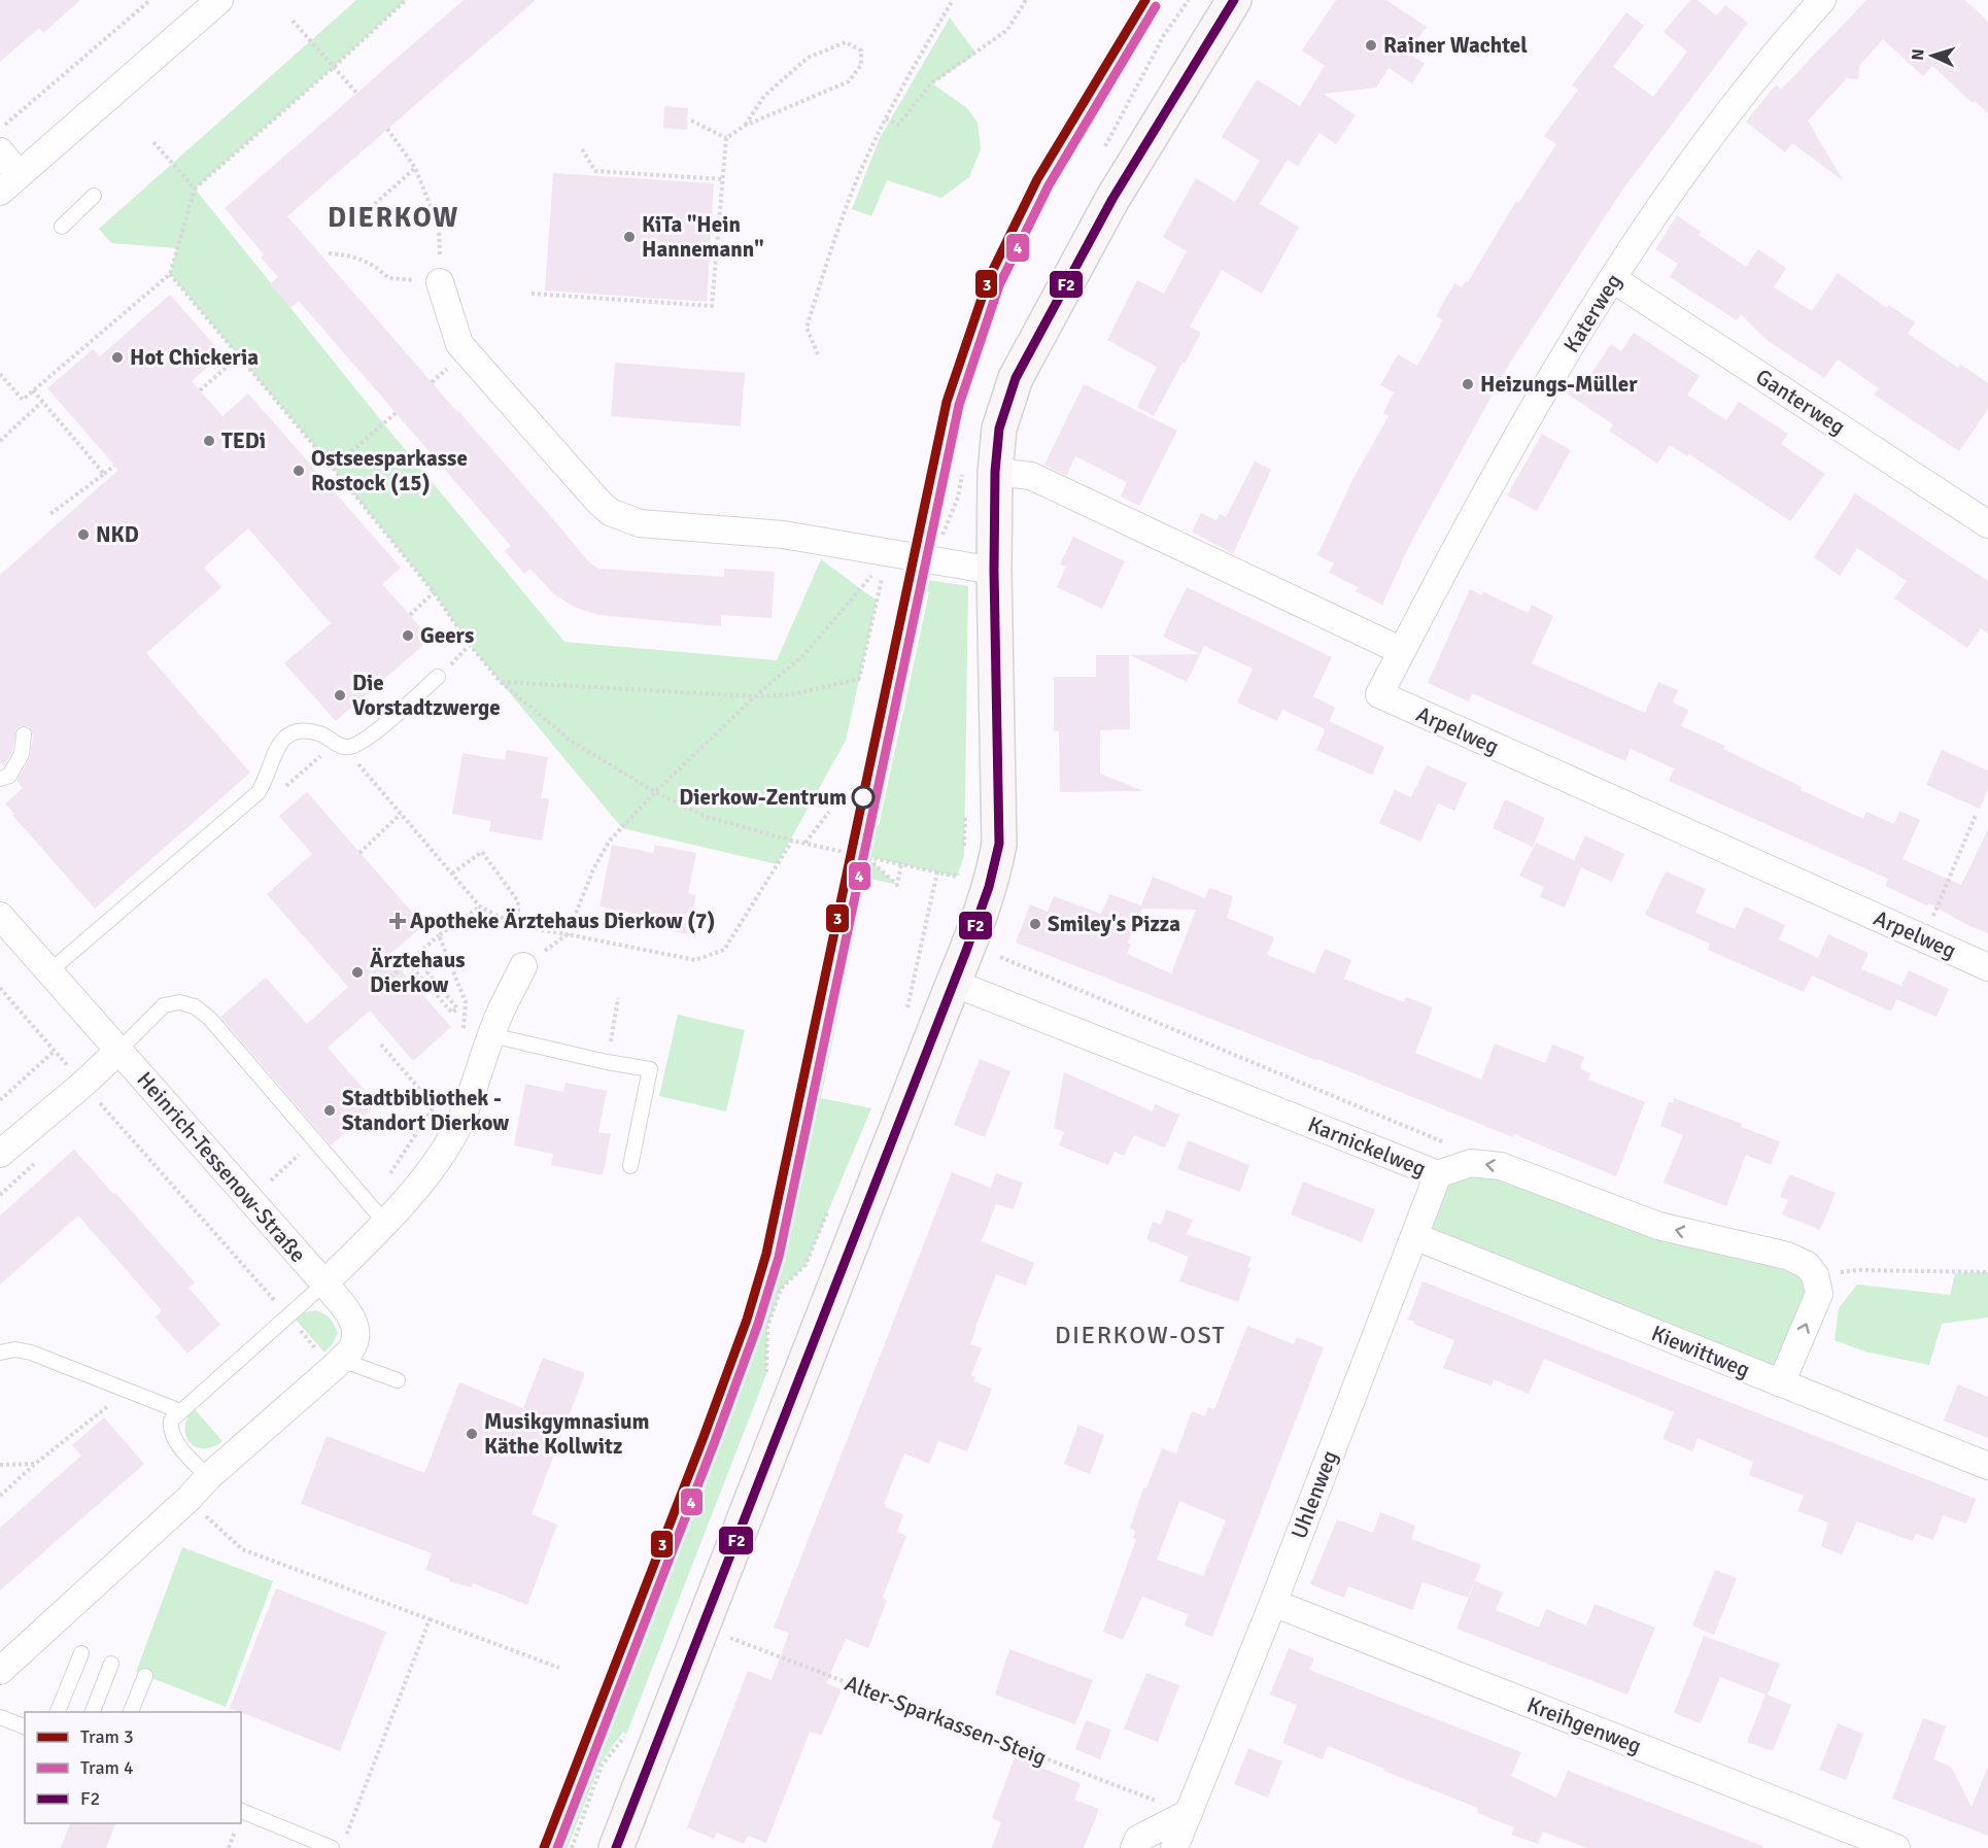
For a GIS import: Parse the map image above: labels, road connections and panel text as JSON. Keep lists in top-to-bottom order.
{
  "streets": {
    "street": [
      "Katerweg",
      "Ganterweg",
      "Arpelweg",
      "Karnickelweg",
      "Heinrich-Tessenow-Straße",
      "Kiewittweg",
      "Uhlenweg",
      "Kreihgenweg"
    ],
    "path": ["Alter-Sparkassen-Steig"]
  },
  "crossings": [
    ["Katerweg", "Ganterweg"],
    ["Katerweg", "Arpelweg"],
    ["Karnickelweg", "Uhlenweg"],
    ["Kiewittweg", "Uhlenweg"],
    ["Uhlenweg", "Alter-Sparkassen-Steig"],
    ["Uhlenweg", "Kreihgenweg"]
  ],
  "one_way": ["Karnickelweg"],
  "districts": ["DIERKOW", "DIERKOW-OST"],
  "places": {
    "other": [
      "Rainer Wachtel",
      "KiTa \"Hein Hannemann\"",
      "Hot Chickeria",
      "Heizungs-Müller",
      "TEDi",
      "Ostseesparkasse Rostock (15)",
      "NKD",
      "Geers",
      "Die Vorstadtzwerge",
      "Dierkow-Zentrum",
      "Smiley's Pizza",
      "Ärztehaus Dierkow",
      "Stadtbibliothek - Standort Dierkow",
      "Musikgymnasium Käthe Kollwitz"
    ],
    "health": ["Apotheke Ärztehaus Dierkow (7)"]
  },
  "lines": ["tram line 3", "transit line F2", "tram line 4"],
  "legend": ["Tram 3", "Tram 4", "F2"],
  "north": "left"
}
